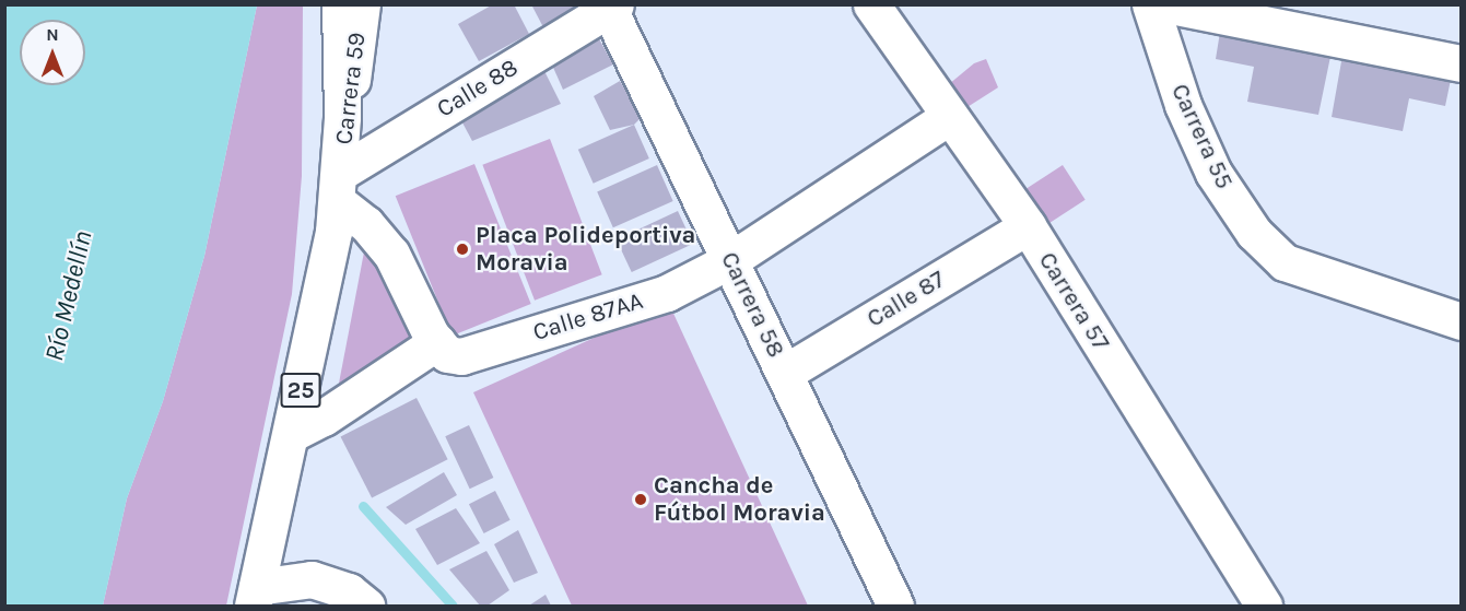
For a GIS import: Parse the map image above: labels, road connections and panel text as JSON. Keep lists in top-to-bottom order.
{
  "streets": {
    "main road": [
      "Carrera 59",
      "Calle 88",
      "Carrera 55",
      "Calle 87",
      "Carrera 57",
      "Carrera 58",
      "Calle 87AA",
      "25"
    ]
  },
  "crossings": [
    ["Carrera 59", "Calle 88"],
    ["Carrera 59", "25"],
    ["Calle 88", "Carrera 58"],
    ["Calle 88", "25"],
    ["Calle 87", "Carrera 57"],
    ["Calle 87", "Carrera 58"],
    ["Carrera 57", "Calle 87AA"],
    ["Carrera 58", "Calle 87AA"]
  ],
  "water": ["Río Medellín"],
  "places": ["Placa Polideportiva Moravia", "Cancha de Fútbol Moravia"],
  "north": "top"
}
